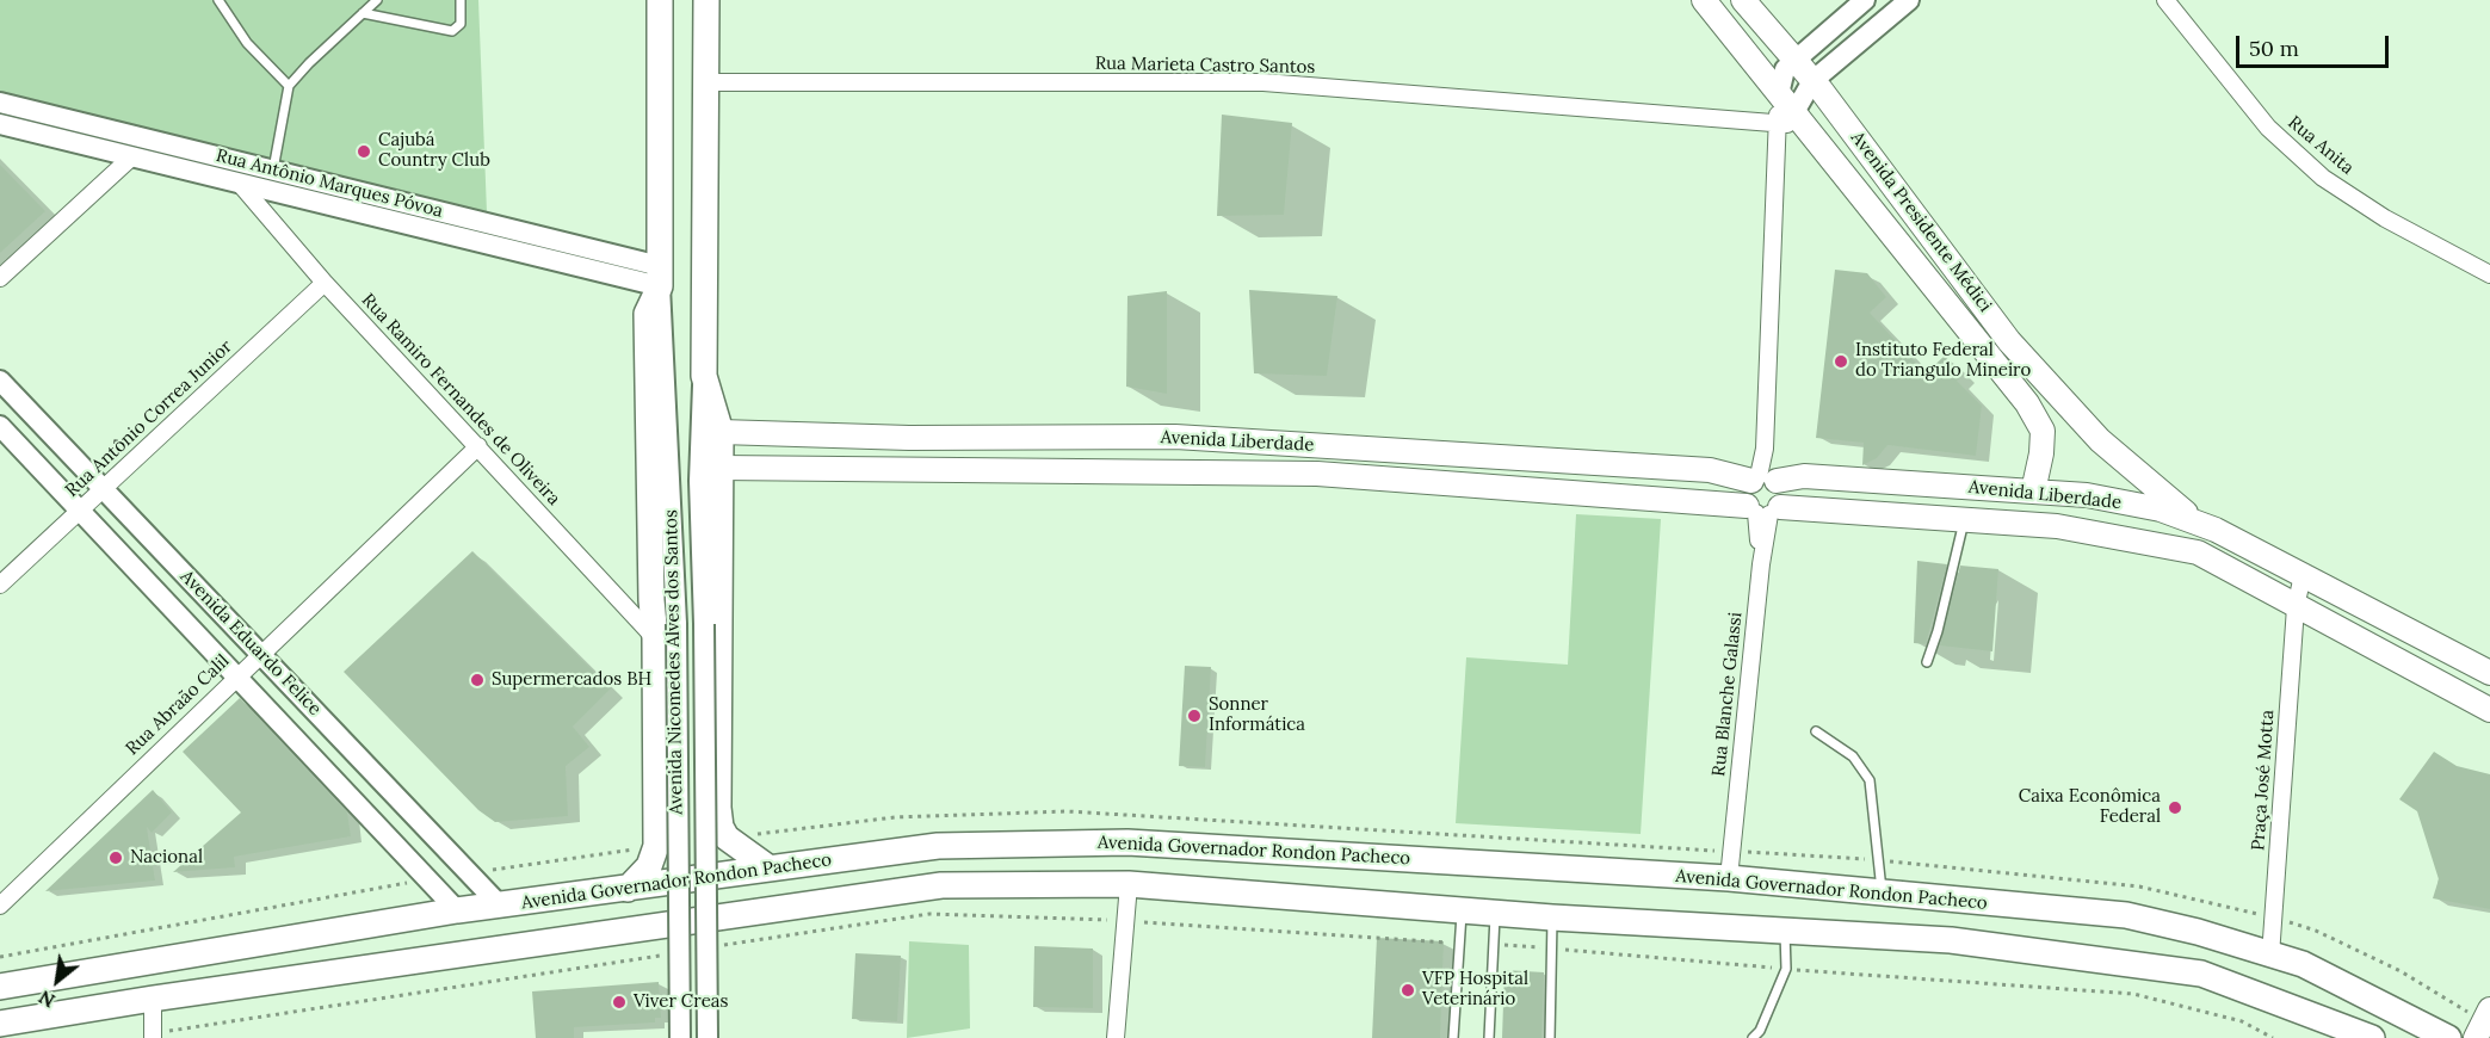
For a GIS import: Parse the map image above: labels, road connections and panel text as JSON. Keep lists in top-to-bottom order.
{
  "streets": {
    "main road": [
      "Avenida Presidente Médici",
      "Avenida Liberdade",
      "Avenida Nicomedes Alves dos Santos",
      "Avenida Governador Rondon Pacheco"
    ],
    "street": [
      "Rua Marieta Castro Santos",
      "Rua Anita",
      "Rua Antônio Marques Póvoa",
      "Rua Ramiro Fernandes de Oliveira",
      "Rua Antônio Correa Junior",
      "Avenida Eduardo Felice",
      "Rua Blanche Galassi",
      "Rua Abraão Calil",
      "Praça José Motta"
    ]
  },
  "crossings": [
    ["Rua Marieta Castro Santos", "Avenida Presidente Médici"],
    ["Rua Marieta Castro Santos", "Avenida Nicomedes Alves dos Santos"],
    ["Rua Antônio Marques Póvoa", "Rua Ramiro Fernandes de Oliveira"],
    ["Rua Antônio Marques Póvoa", "Avenida Nicomedes Alves dos Santos"],
    ["Avenida Presidente Médici", "Avenida Liberdade"],
    ["Rua Ramiro Fernandes de Oliveira", "Rua Antônio Correa Junior"],
    ["Rua Ramiro Fernandes de Oliveira", "Avenida Nicomedes Alves dos Santos"],
    ["Rua Ramiro Fernandes de Oliveira", "Rua Abraão Calil"],
    ["Rua Antônio Correa Junior", "Avenida Eduardo Felice"],
    ["Avenida Liberdade", "Avenida Nicomedes Alves dos Santos"],
    ["Avenida Liberdade", "Rua Blanche Galassi"],
    ["Avenida Liberdade", "Praça José Motta"],
    ["Avenida Eduardo Felice", "Rua Abraão Calil"],
    ["Avenida Eduardo Felice", "Avenida Governador Rondon Pacheco"],
    ["Avenida Nicomedes Alves dos Santos", "Avenida Governador Rondon Pacheco"],
    ["Rua Blanche Galassi", "Avenida Governador Rondon Pacheco"],
    ["Praça José Motta", "Avenida Governador Rondon Pacheco"]
  ],
  "places": [
    "Cajubá Country Club",
    "Instituto Federal do Triangulo Mineiro",
    "Supermercados BH",
    "Sonner Informática",
    "Caixa Econômica Federal",
    "Nacional",
    "VFP Hospital Veterinário",
    "Viver Creas"
  ],
  "scale_bar": "50 m",
  "north": "bottom left"
}
